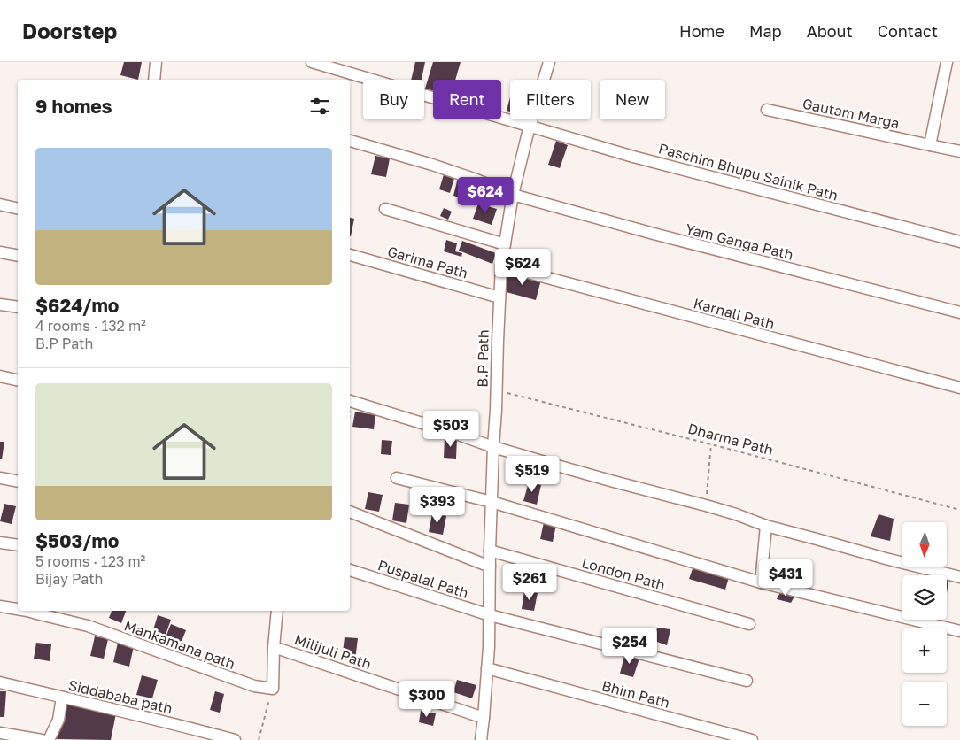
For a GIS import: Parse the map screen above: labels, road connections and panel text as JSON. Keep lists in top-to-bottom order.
{
  "streets": {
    "street": [
      "Gautam Marga",
      "Paschim Bhupu Sainik Path",
      "Yam Ganga Path",
      "Garima Path",
      "Karnali Path",
      "B.P Path",
      "London Path",
      "Puspalal Path",
      "Mankamana path",
      "Milijuli Path",
      "Bhim Path",
      "Siddababa path"
    ],
    "path": ["Dharma Path"]
  },
  "crossings": [
    ["Paschim Bhupu Sainik Path", "B.P Path"],
    ["Yam Ganga Path", "B.P Path"],
    ["Garima Path", "B.P Path"],
    ["Karnali Path", "B.P Path"],
    ["B.P Path", "Dharma Path"],
    ["B.P Path", "London Path"],
    ["B.P Path", "Puspalal Path"],
    ["B.P Path", "Milijuli Path"],
    ["B.P Path", "Bhim Path"]
  ],
  "north": "bottom",
  "page": {
    "header": "Doorstep",
    "nav": [
      "Home",
      "Map",
      "About",
      "Contact"
    ],
    "chip": [
      "Buy",
      "Rent",
      "Filters",
      "New"
    ],
    "heading": "9 homes",
    "list": [
      {
        "name": "$624/mo",
        "note": "4 rooms · 132 m² · B.P Path"
      },
      {
        "name": "$503/mo",
        "note": "5 rooms · 123 m² · Bijay Path"
      }
    ],
    "price": [
      "$624",
      "$624",
      "$503",
      "$519",
      "$393",
      "$431",
      "$261",
      "$254",
      "$300"
    ],
    "map_buttons": ["+", "−"]
  }
}
